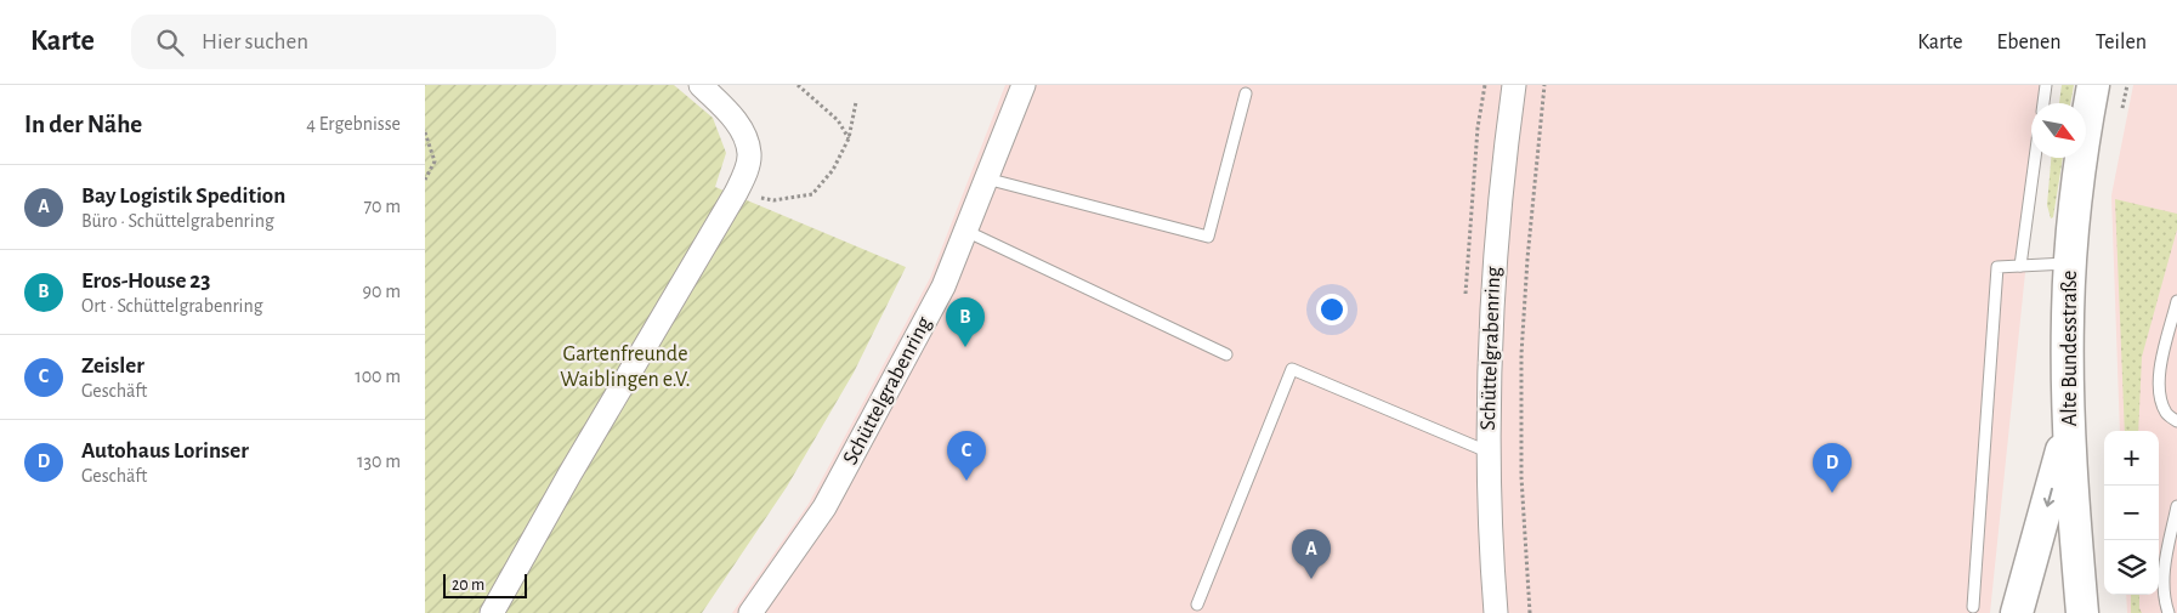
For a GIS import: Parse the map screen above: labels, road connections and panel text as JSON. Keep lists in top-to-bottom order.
{
  "streets": {
    "main road": ["Alte Bundesstraße"],
    "street": ["Schüttelgrabenring"]
  },
  "parks": ["Gartenfreunde Waiblingen e.V."],
  "scale_bar": "20 m",
  "north": "bottom right",
  "page": {
    "header": "Karte",
    "search": "Hier suchen",
    "nav": ["Karte", "Ebenen", "Teilen"],
    "heading": ["In der Nähe", "4 Ergebnisse"],
    "list": [
      {
        "mark": "A",
        "name": "Bay Logistik Spedition",
        "note": "Büro · Schüttelgrabenring",
        "value": "70 m"
      },
      {
        "mark": "B",
        "name": "Eros-House 23",
        "note": "Ort · Schüttelgrabenring",
        "value": "90 m"
      },
      {
        "mark": "C",
        "name": "Zeisler",
        "note": "Geschäft",
        "value": "100 m"
      },
      {
        "mark": "D",
        "name": "Autohaus Lorinser",
        "note": "Geschäft",
        "value": "130 m"
      }
    ],
    "pins": [
      "B",
      "C",
      "D",
      "A"
    ],
    "map_buttons": ["+", "−"],
    "scale": "20 m"
  }
}
